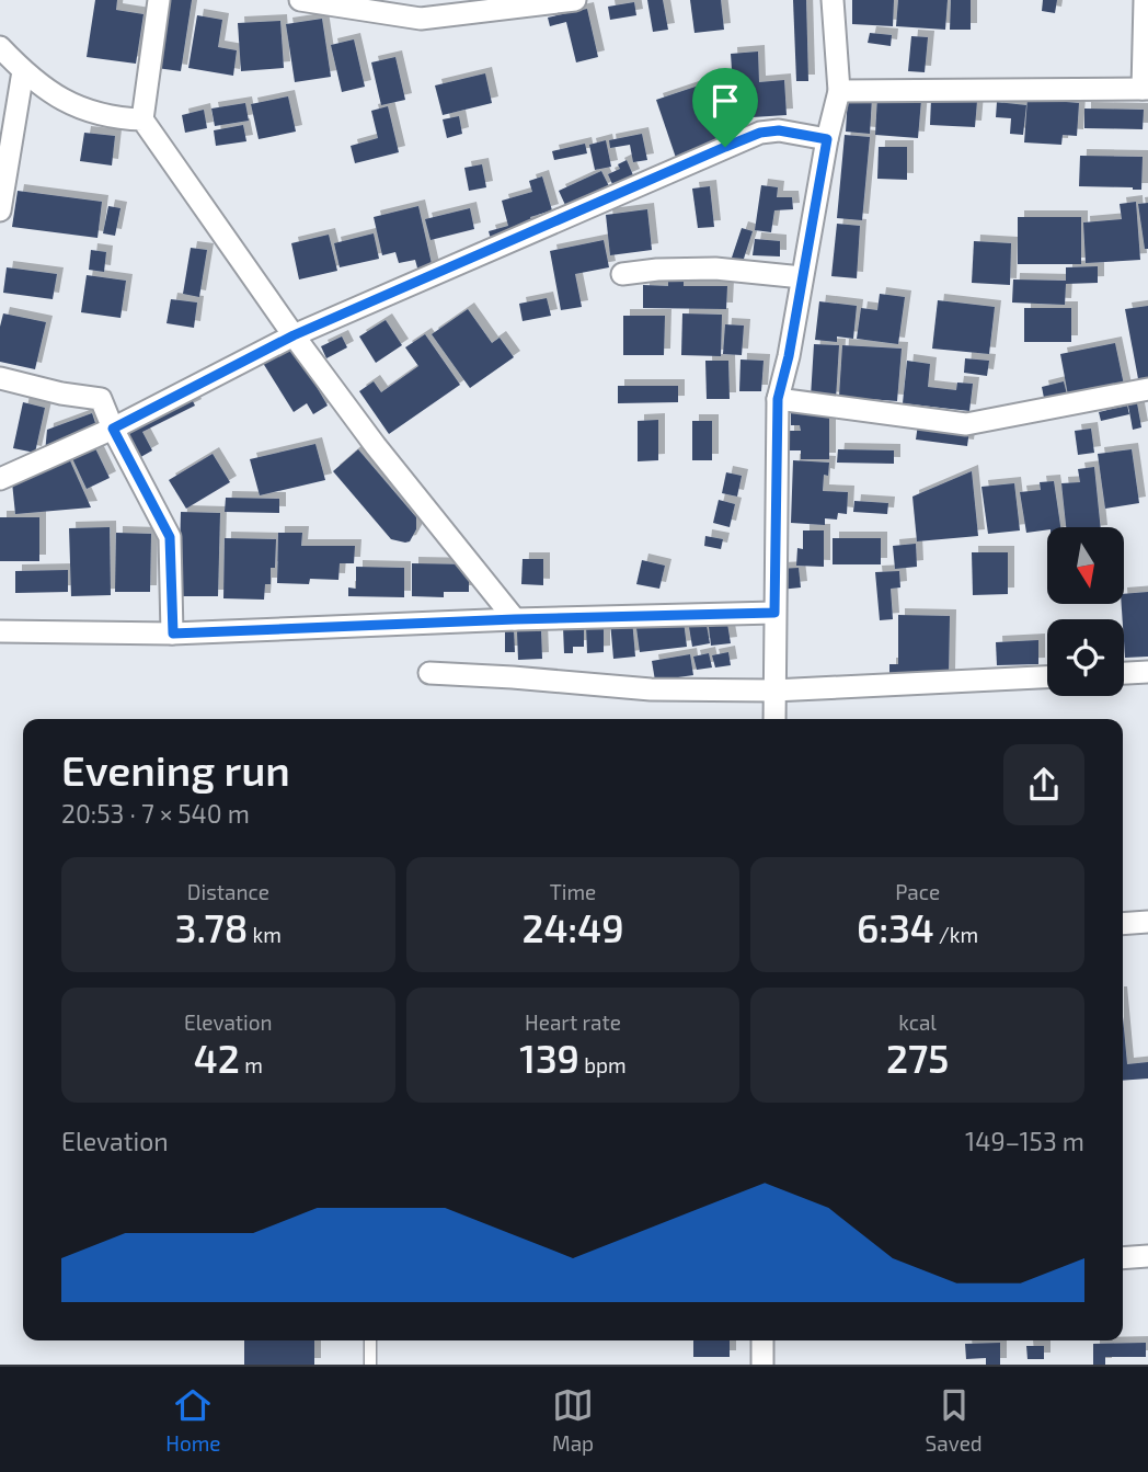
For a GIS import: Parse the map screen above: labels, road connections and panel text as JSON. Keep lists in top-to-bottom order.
{
  "north": "bottom",
  "page": {
    "heading": ["Evening run", "20:53 · 7 × 540 m"],
    "stats": [
      ["Distance", "3.78 km"],
      ["Time", "24:49"],
      ["Pace", "6:34 /km"],
      ["Elevation", "42 m"],
      ["Heart rate", "139 bpm"],
      ["kcal", "275"]
    ],
    "chart": ["Elevation", "149–153 m"],
    "tabs": ["Home", "Map", "Saved"]
  }
}
